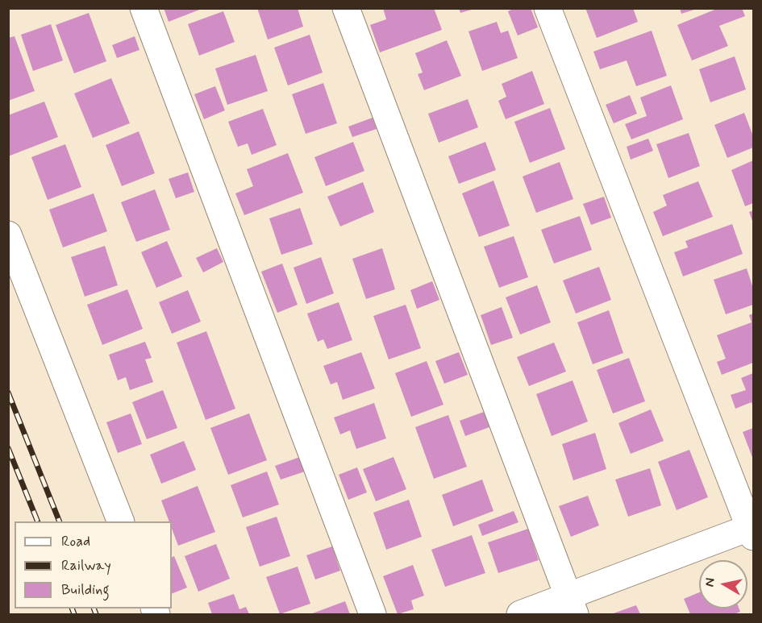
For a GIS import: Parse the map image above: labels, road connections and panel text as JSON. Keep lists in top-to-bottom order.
{
  "legend": ["Road", "Railway", "Building"],
  "north": "left"
}
